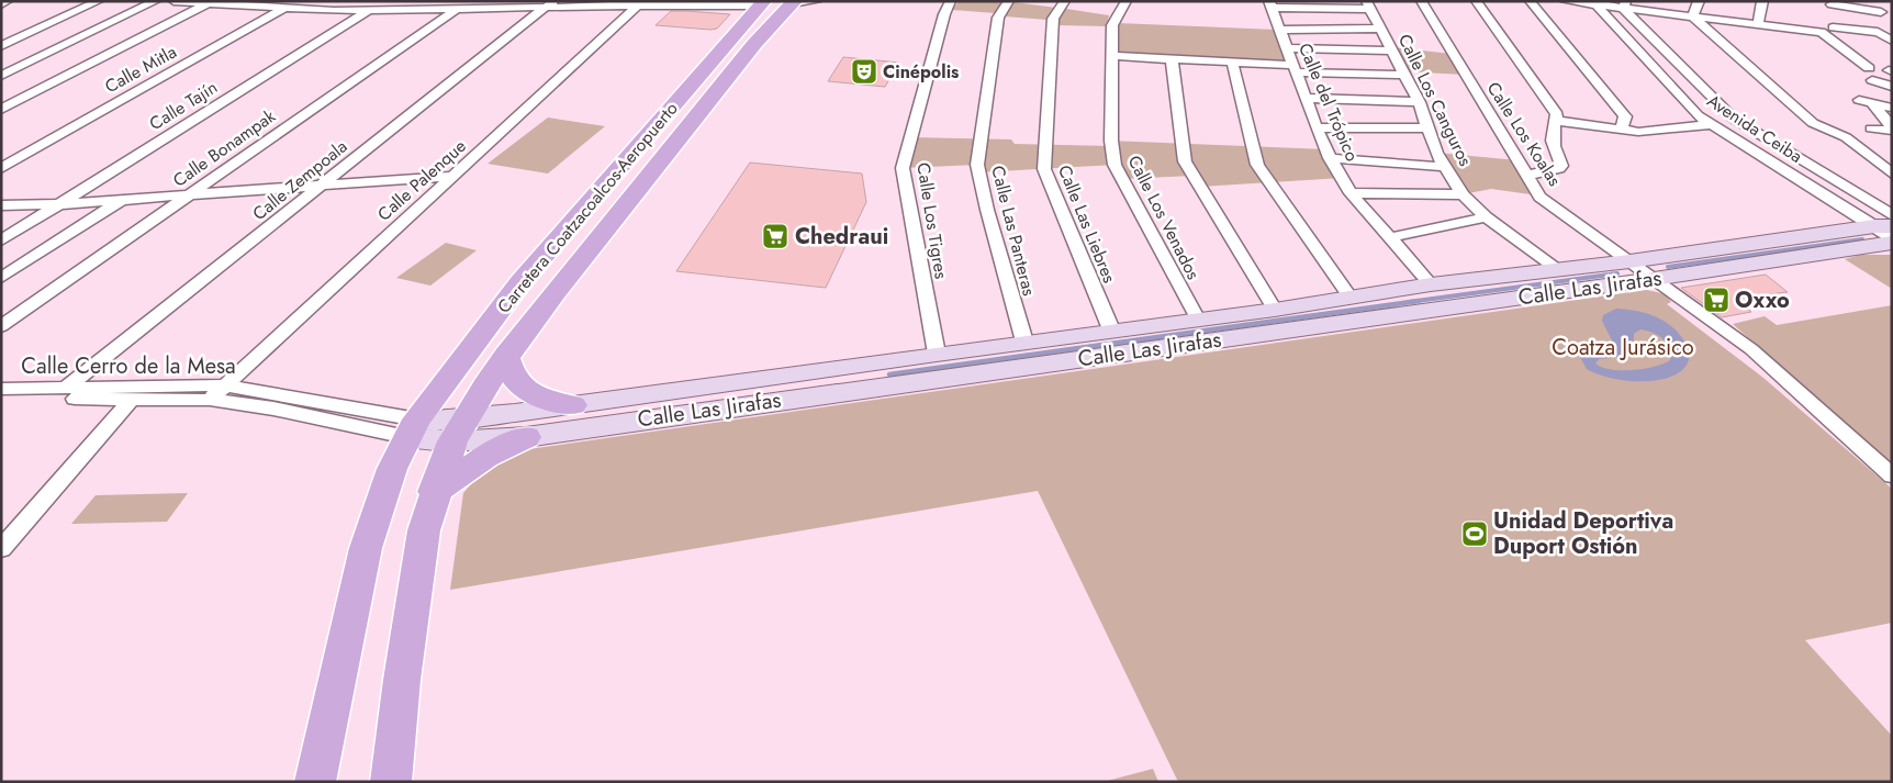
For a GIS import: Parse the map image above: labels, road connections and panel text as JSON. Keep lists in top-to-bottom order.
{
  "streets": {
    "main road": ["Carretera Coatzacoalcos-Aeropuerto", "Calle Las Jirafas"],
    "street": [
      "Calle Mitla",
      "Calle Los Canguros",
      "Calle del Trópico",
      "Calle Tajín",
      "Avenida Ceiba",
      "Calle Los Koalas",
      "Calle Bonampak",
      "Calle Zempoala",
      "Calle Palenque",
      "Calle Los Venados",
      "Calle Los Tigres",
      "Calle Las Liebres",
      "Calle Las Panteras",
      "Calle Cerro de la Mesa"
    ]
  },
  "crossings": [
    ["Calle Los Canguros", "Calle Las Jirafas"],
    ["Calle del Trópico", "Calle Las Jirafas"],
    ["Avenida Ceiba", "Calle Las Jirafas"],
    ["Calle Los Koalas", "Calle Las Jirafas"],
    ["Calle Zempoala", "Calle Cerro de la Mesa"],
    ["Calle Palenque", "Calle Cerro de la Mesa"],
    ["Carretera Coatzacoalcos-Aeropuerto", "Calle Las Jirafas"],
    ["Carretera Coatzacoalcos-Aeropuerto", "Calle Cerro de la Mesa"],
    ["Calle Los Venados", "Calle Las Jirafas"],
    ["Calle Los Tigres", "Calle Las Jirafas"],
    ["Calle Las Liebres", "Calle Las Jirafas"],
    ["Calle Las Panteras", "Calle Las Jirafas"],
    ["Calle Las Jirafas", "Calle Cerro de la Mesa"]
  ],
  "parks": ["Coatza Jurásico"],
  "places": {
    "theatre": ["Cinépolis"],
    "supermarket": ["Chedraui", "Oxxo"],
    "sports": ["Unidad Deportiva Duport Ostión"]
  }
}
